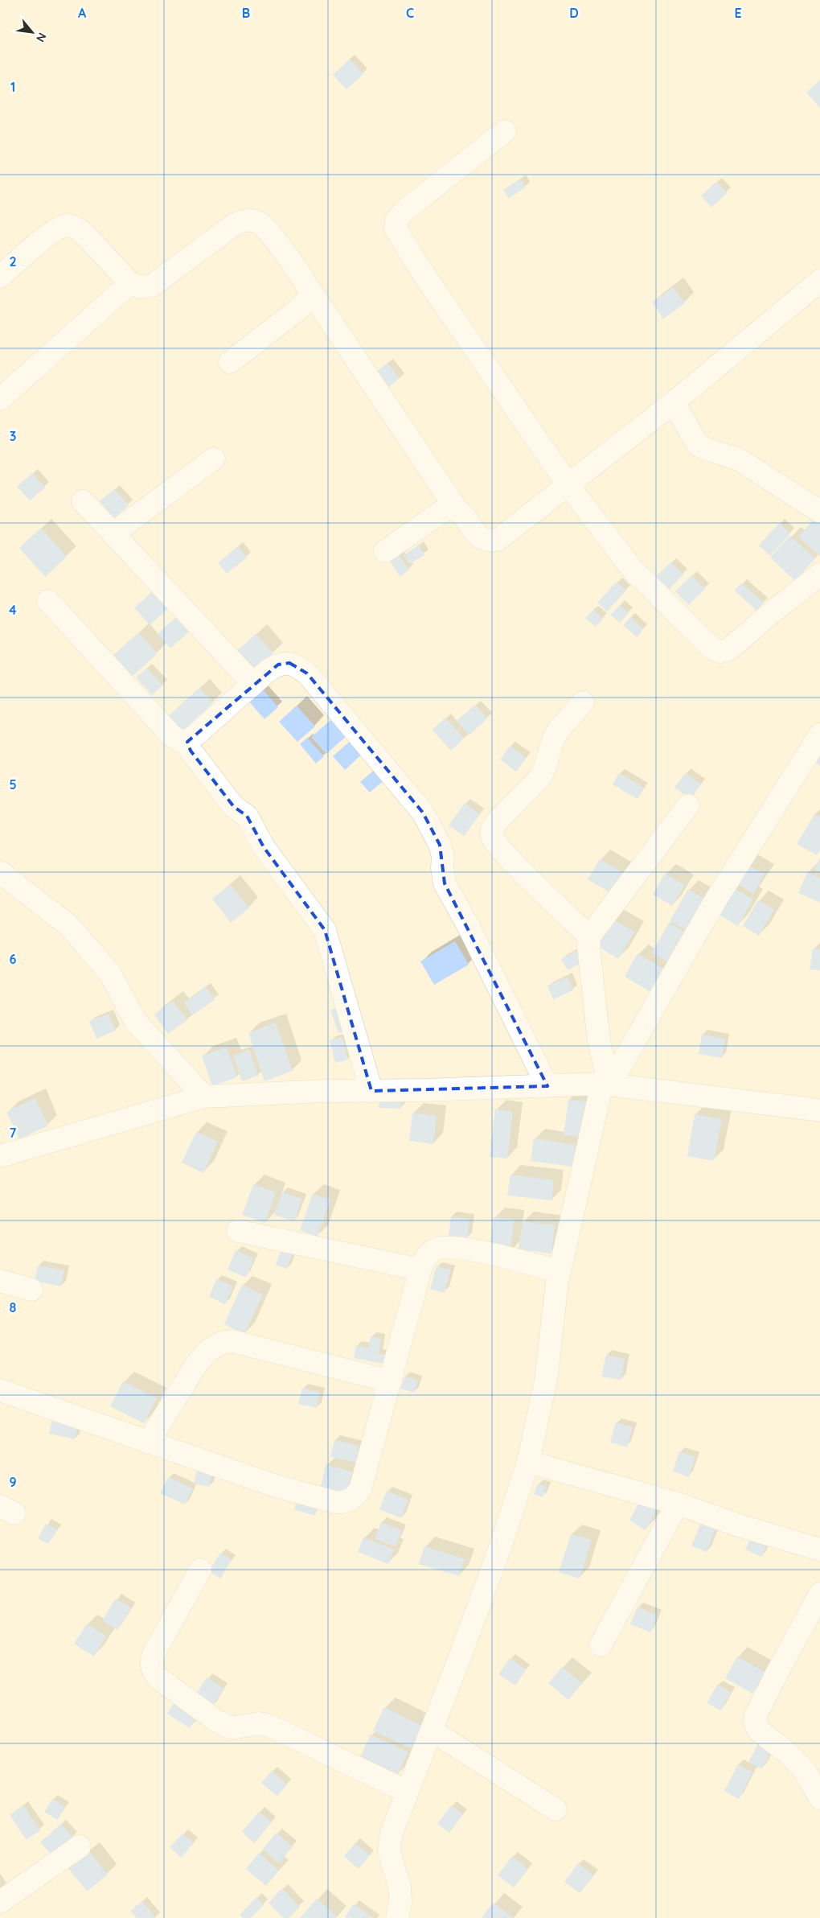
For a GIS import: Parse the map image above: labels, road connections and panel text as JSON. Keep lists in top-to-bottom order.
{
  "north": "bottom right",
  "grid": {
    "columns": [
      "A",
      "B",
      "C",
      "D",
      "E"
    ],
    "rows": [
      "1",
      "2",
      "3",
      "4",
      "5",
      "6",
      "7",
      "8",
      "9"
    ]
  }
}
